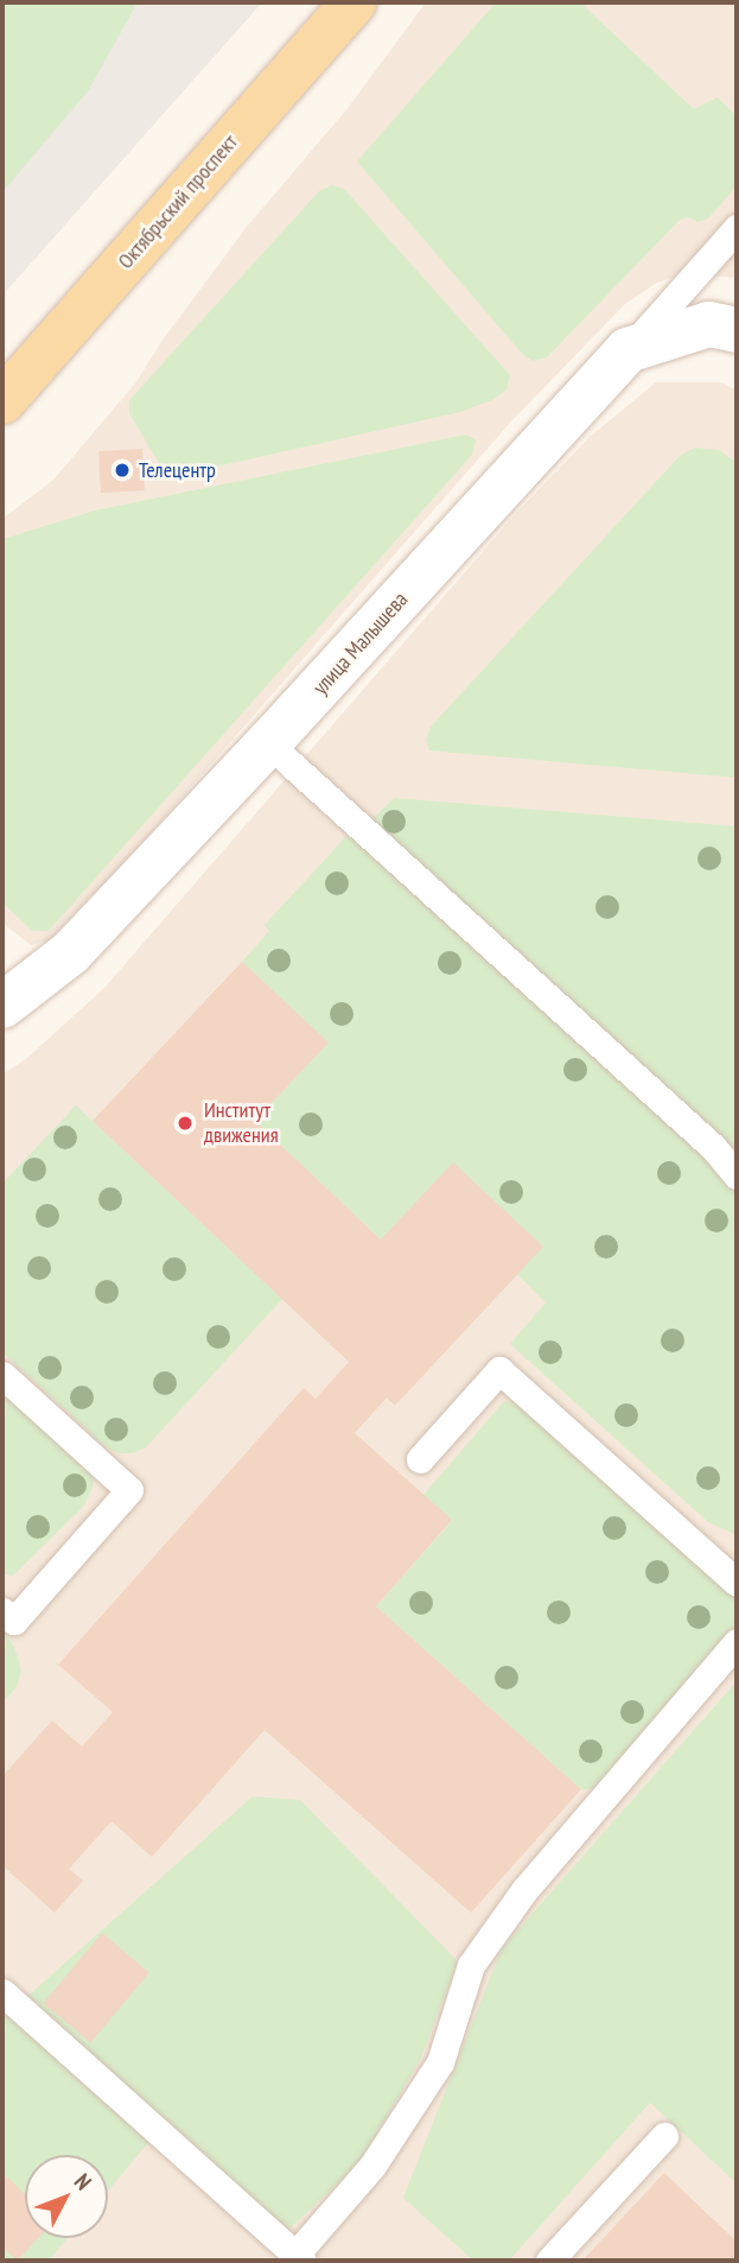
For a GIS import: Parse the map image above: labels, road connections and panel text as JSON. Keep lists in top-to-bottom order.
{
  "streets": {
    "main road": ["Октябрьский проспект"],
    "street": ["улица Малышева"]
  },
  "places": ["Телецентр", "Институт движения"],
  "north": "top right"
}
